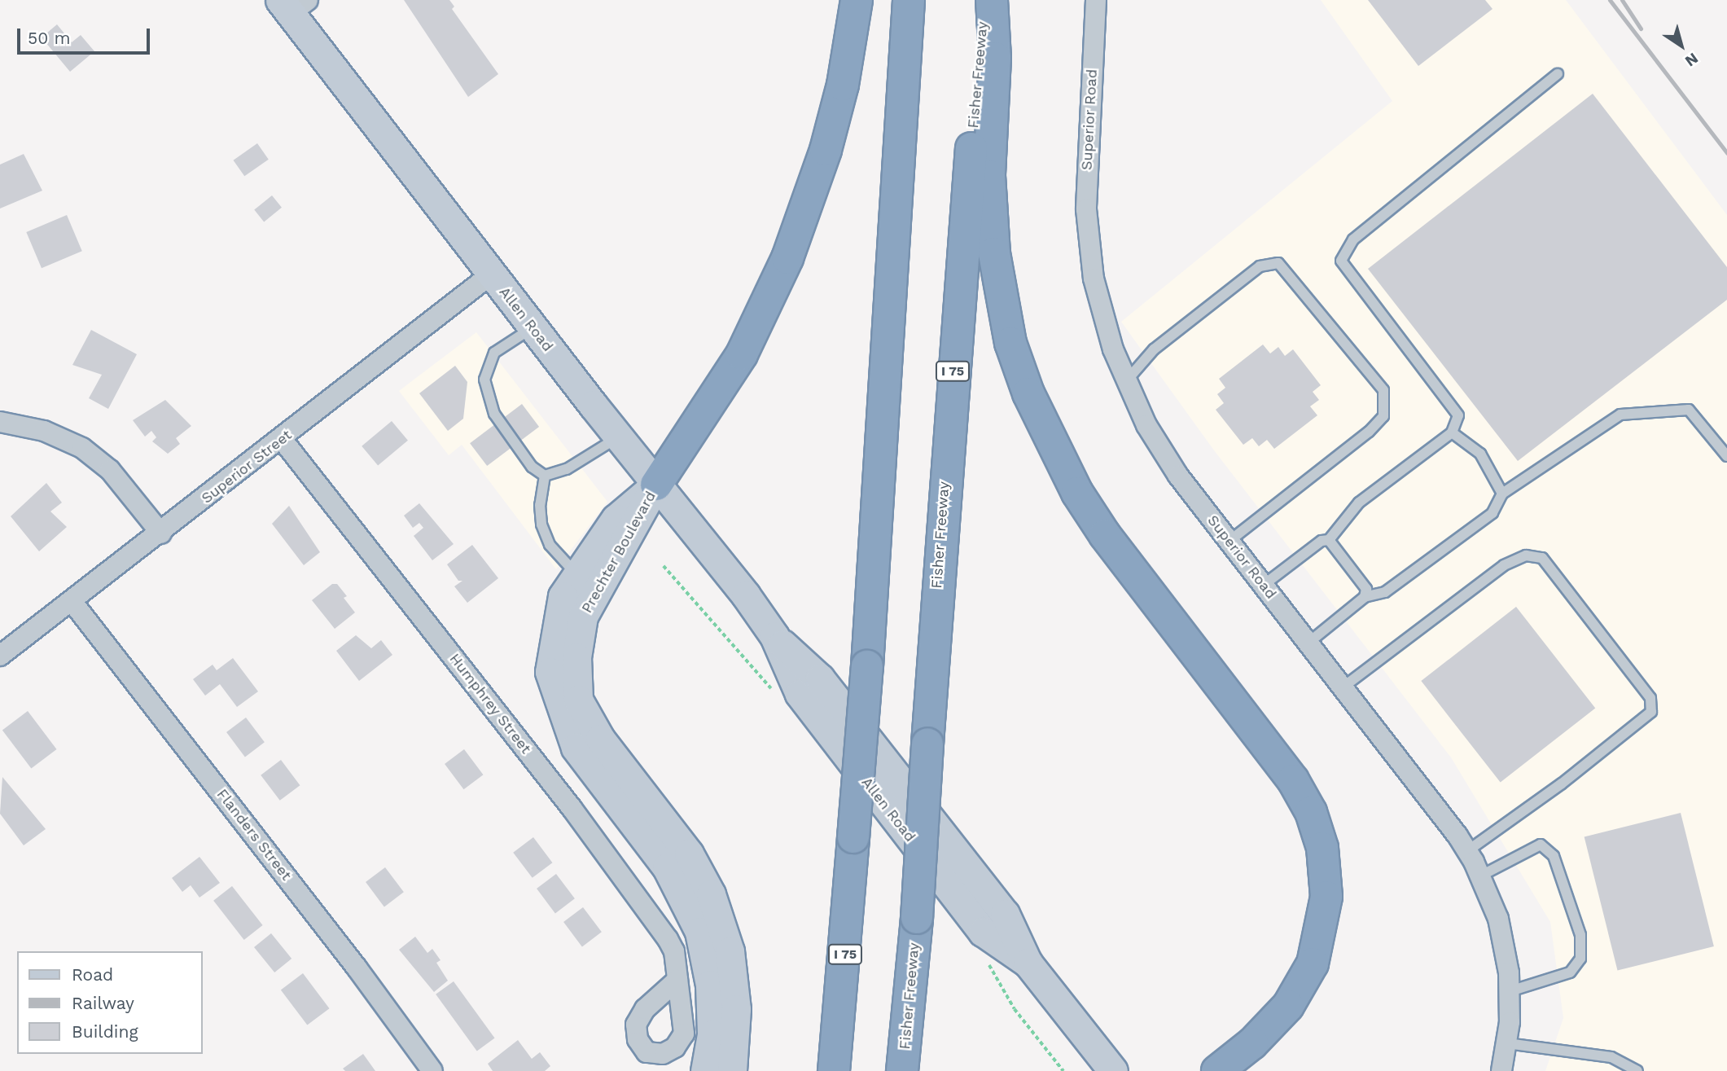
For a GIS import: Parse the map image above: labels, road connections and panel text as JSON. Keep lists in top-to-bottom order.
{
  "streets": {
    "highway": ["Fisher Freeway", "I 75"],
    "main road": ["Allen Road", "Prechter Boulevard"],
    "street": [
      "Superior Road",
      "Superior Street",
      "Humphrey Street",
      "Flanders Street"
    ]
  },
  "crossings": [
    ["Allen Road", "Superior Street"],
    ["Allen Road", "Prechter Boulevard"],
    ["Superior Street", "Humphrey Street"],
    ["Superior Street", "Flanders Street"]
  ],
  "legend": ["Road", "Railway", "Building"],
  "scale_bar": "50 m",
  "north": "bottom right"
}
